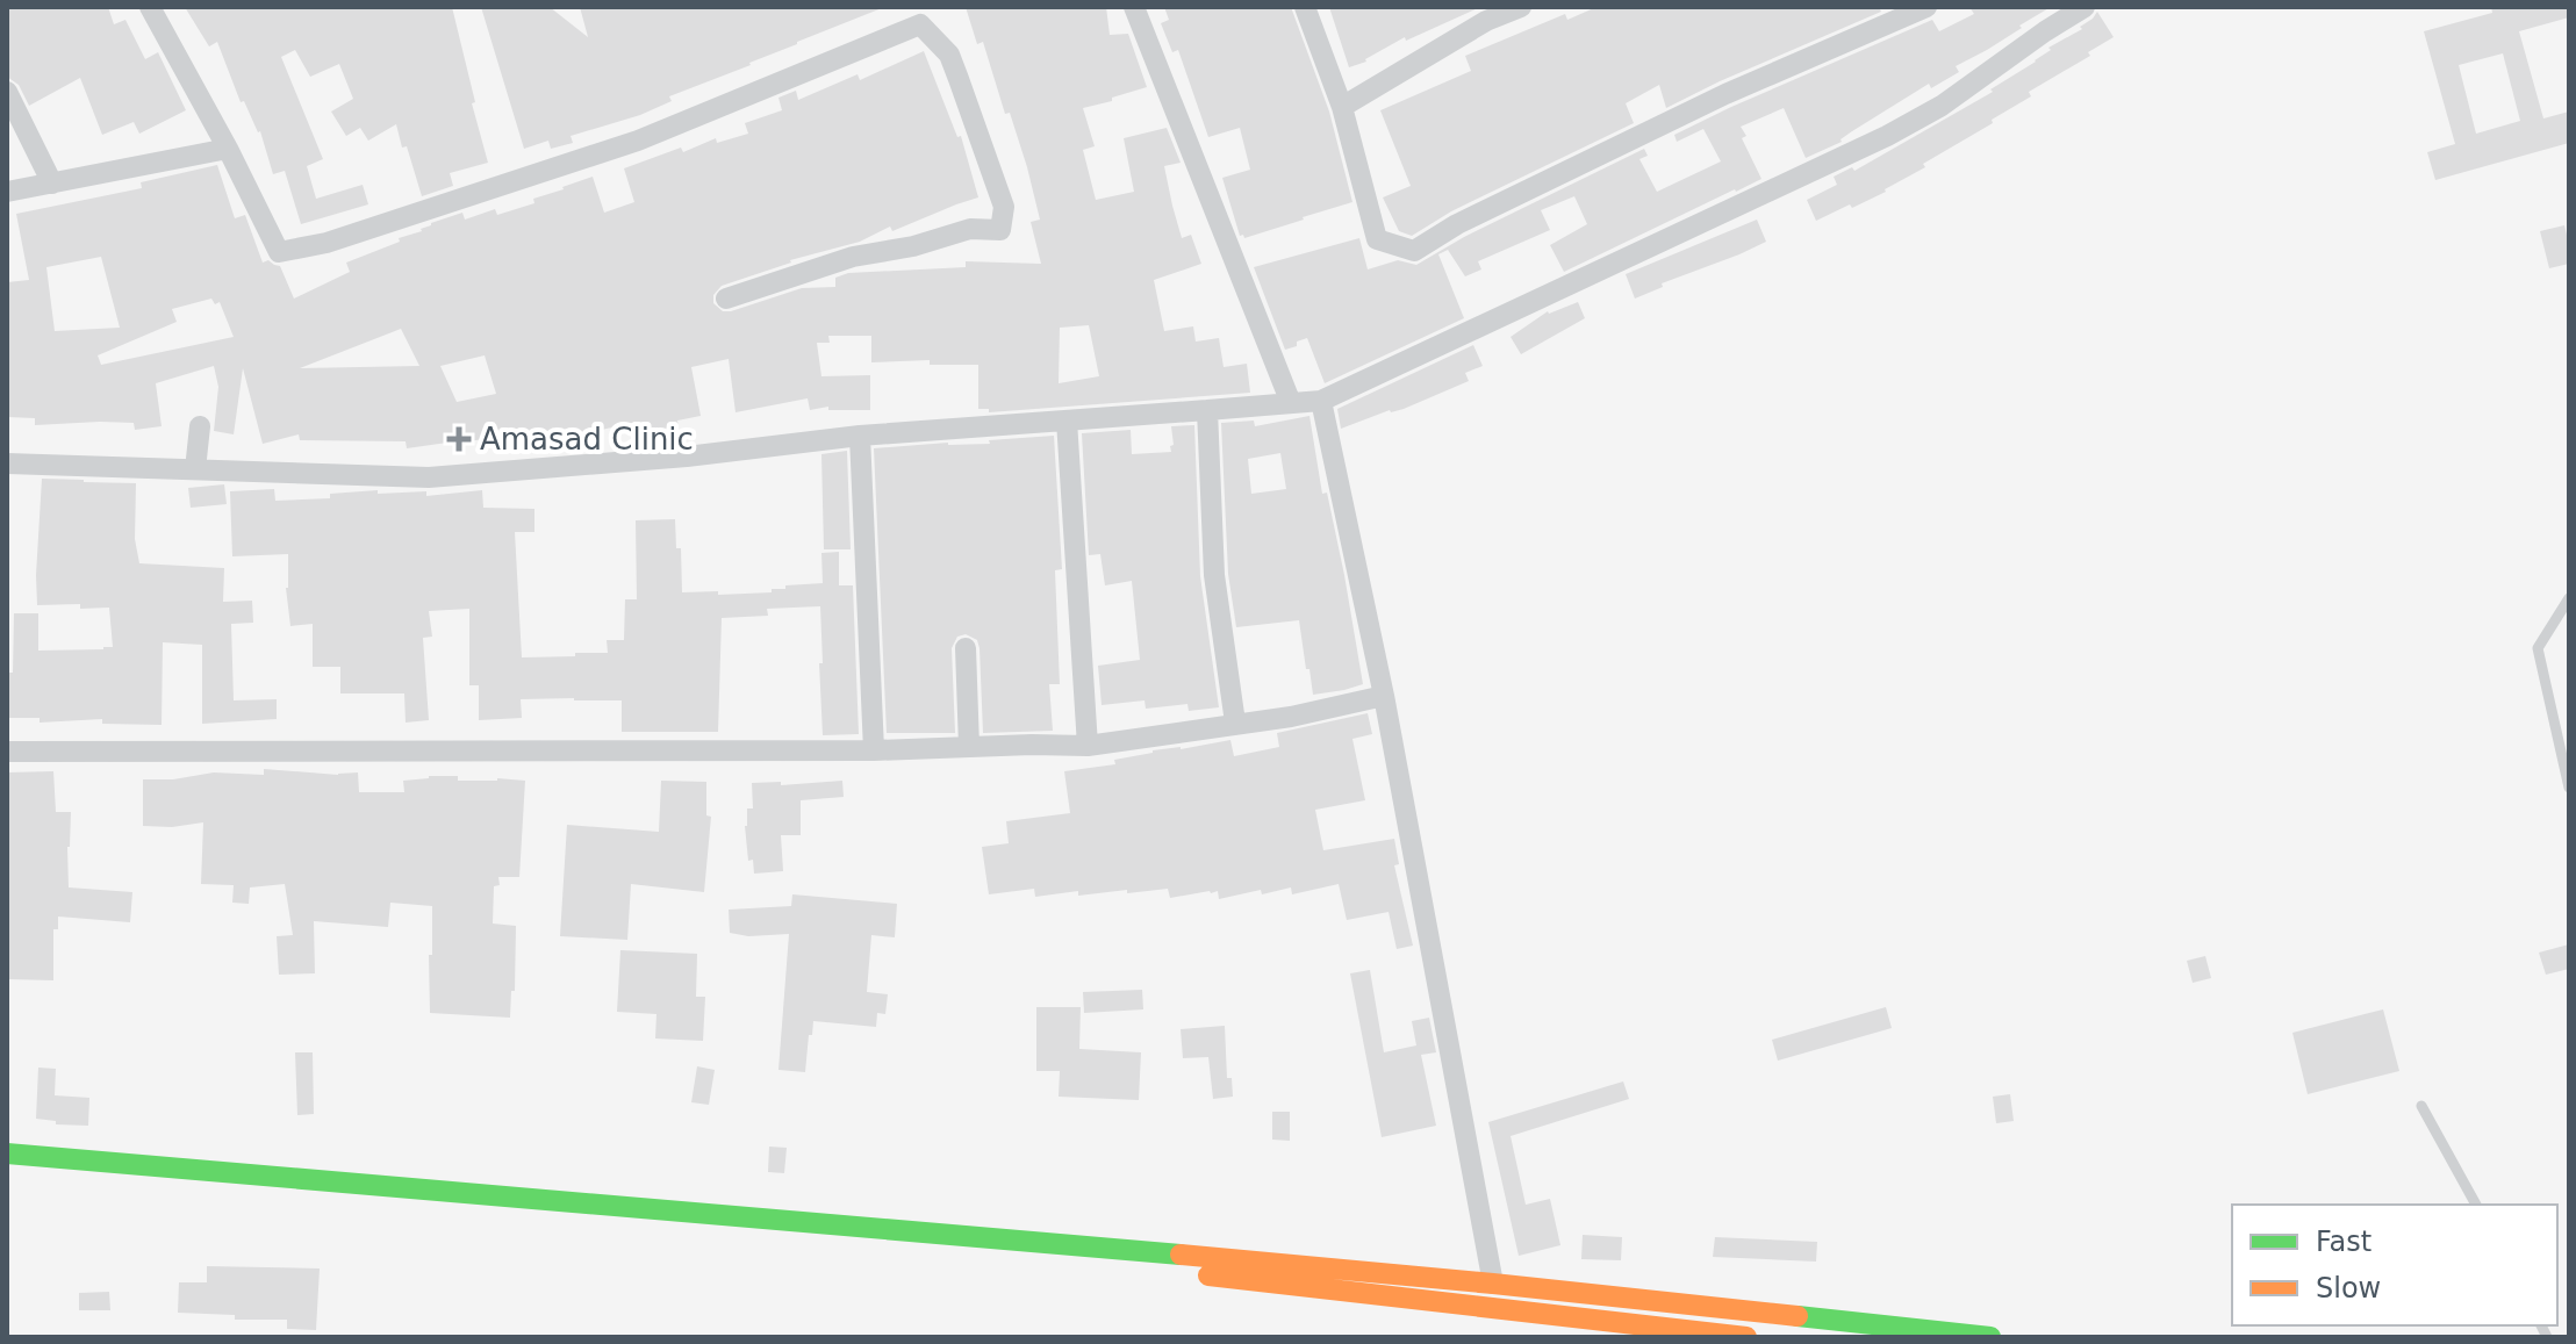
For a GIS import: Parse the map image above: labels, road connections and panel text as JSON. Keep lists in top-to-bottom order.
{
  "places": {
    "health": ["Amasad Clinic"]
  },
  "legend": ["Fast", "Slow"]
}
